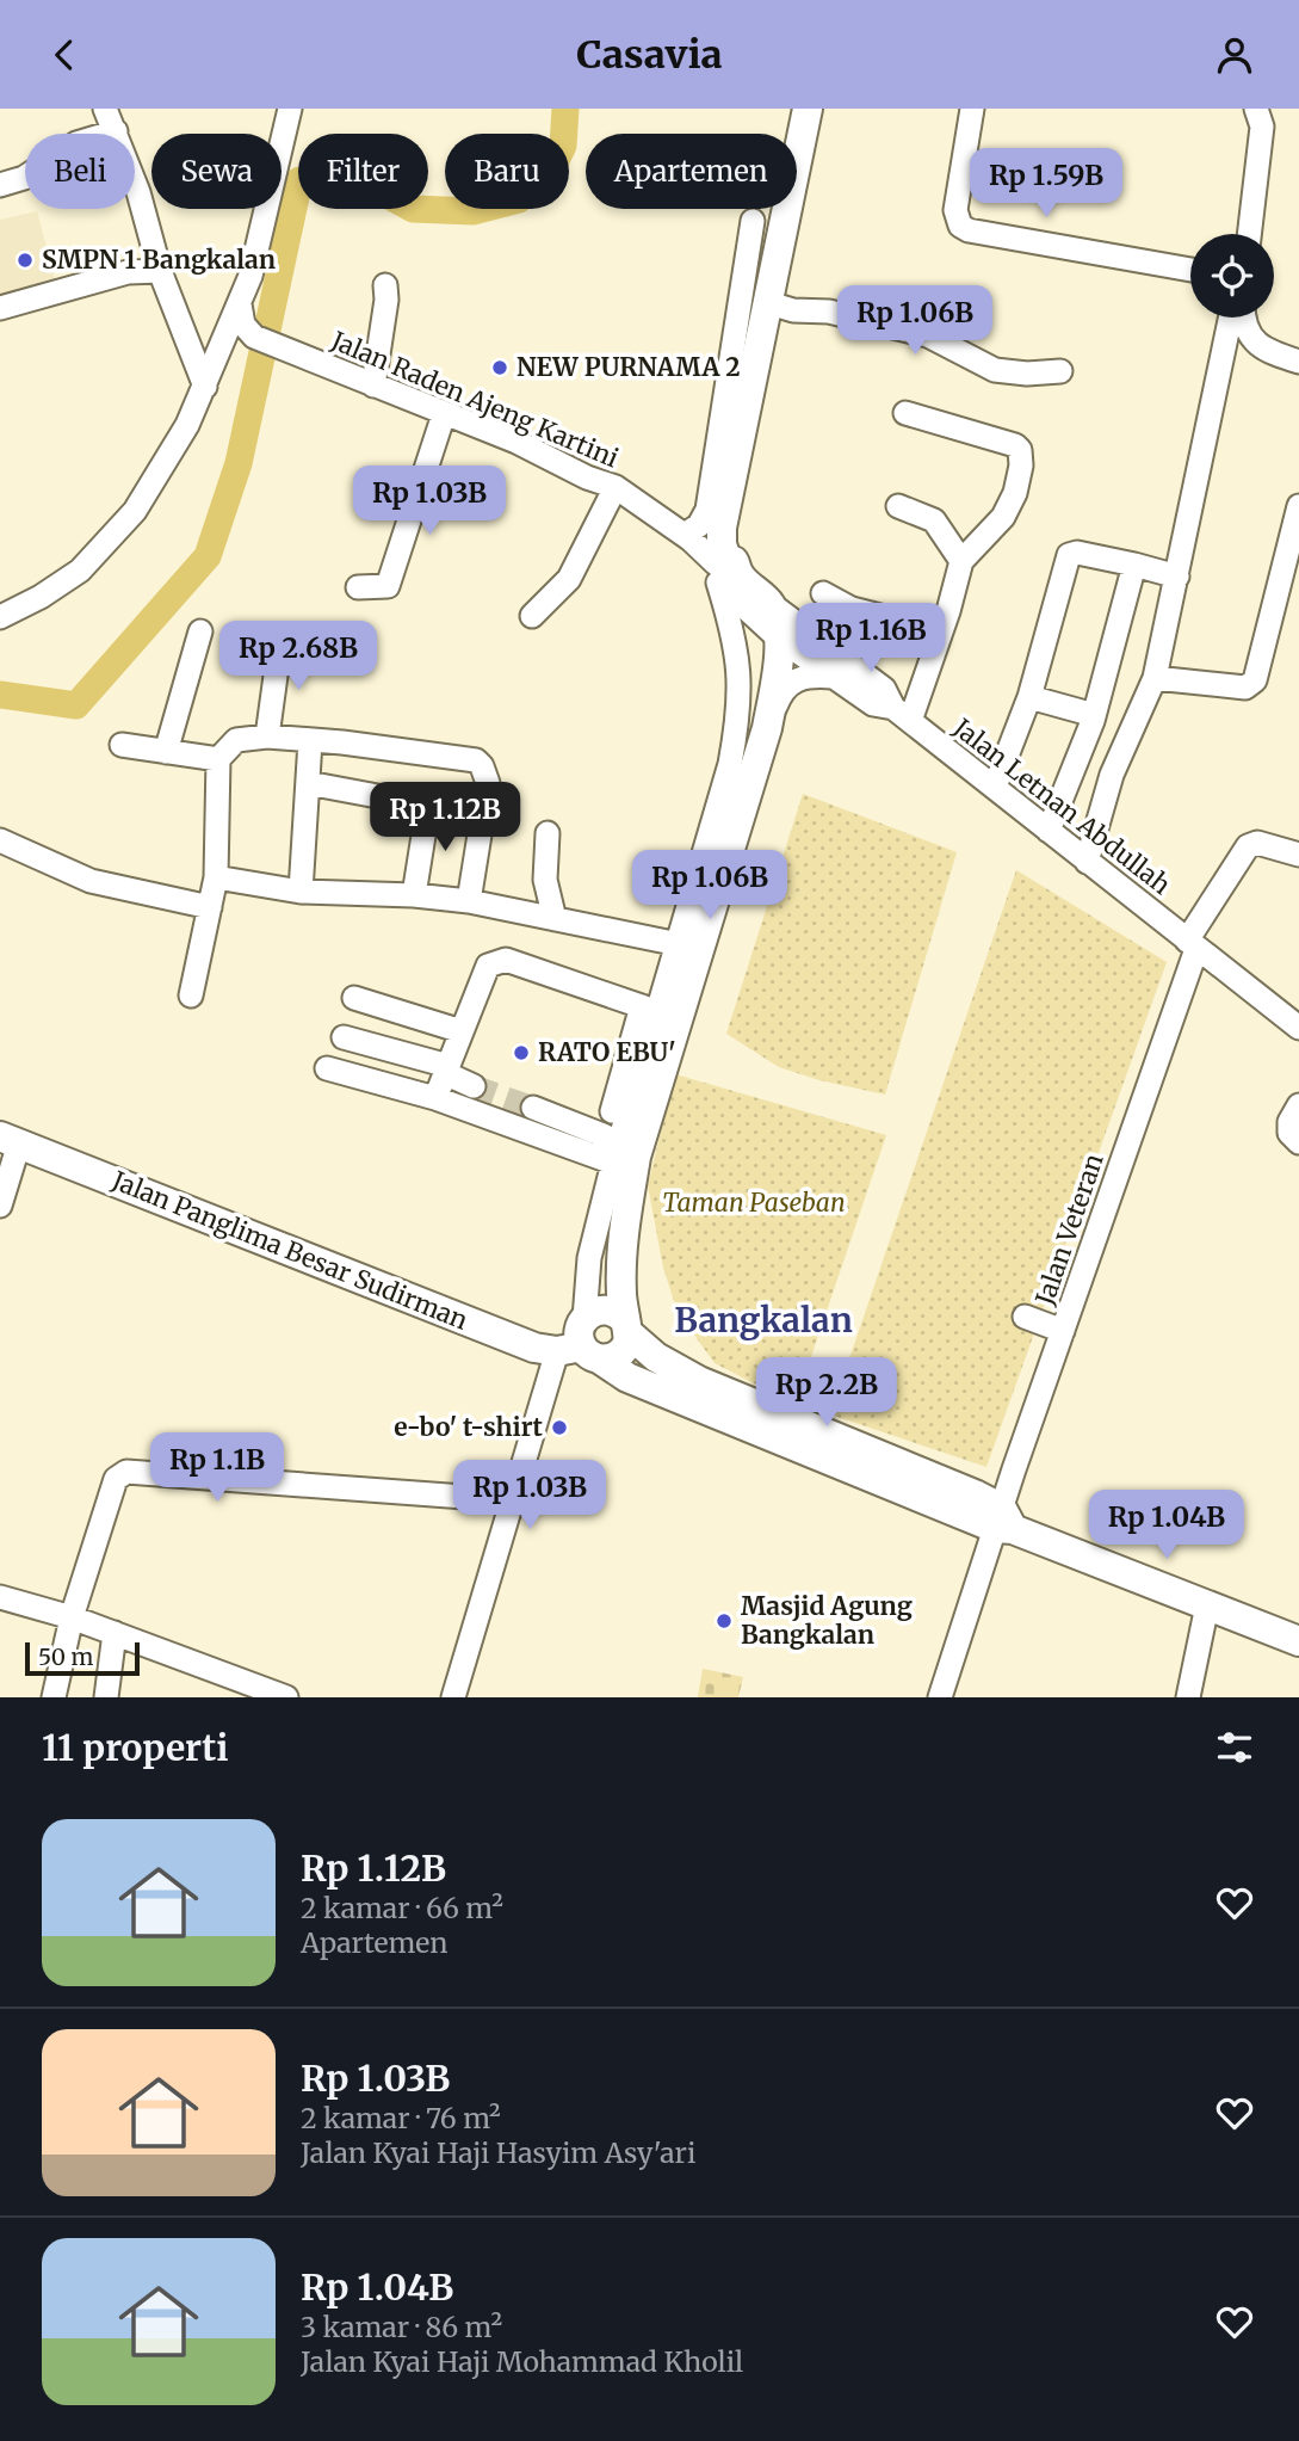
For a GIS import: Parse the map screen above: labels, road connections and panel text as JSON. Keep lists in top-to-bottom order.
{
  "streets": {
    "main road": ["Jalan Panglima Besar Sudirman"],
    "street": ["Jalan Raden Ajeng Kartini", "Jalan Letnan Abdullah", "Jalan Veteran"]
  },
  "crossings": [
    ["Jalan Raden Ajeng Kartini", "Jalan Letnan Abdullah"],
    ["Jalan Letnan Abdullah", "Jalan Veteran"]
  ],
  "districts": ["Bangkalan"],
  "parks": ["Taman Paseban"],
  "places": [
    "SMPN 1 Bangkalan",
    "NEW PURNAMA 2",
    "RATO EBU'",
    "e-bo' t-shirt",
    "Masjid Agung Bangkalan"
  ],
  "scale_bar": "50 m",
  "page": {
    "header": "Casavia",
    "chip": [
      "Beli",
      "Sewa",
      "Filter",
      "Baru",
      "Apartemen"
    ],
    "price": [
      "Rp 1.59B",
      "Rp 1.06B",
      "Rp 1.03B",
      "Rp 1.16B",
      "Rp 2.68B",
      "Rp 1.12B",
      "Rp 1.06B",
      "Rp 2.2B",
      "Rp 1.1B",
      "Rp 1.03B",
      "Rp 1.04B"
    ],
    "scale": "50 m",
    "heading": "11 properti",
    "list": [
      {
        "name": "Rp 1.12B",
        "note": "2 kamar · 66 m² · Apartemen"
      },
      {
        "name": "Rp 1.03B",
        "note": "2 kamar · 76 m² · Jalan Kyai Haji Hasyim Asy'ari"
      },
      {
        "name": "Rp 1.04B",
        "note": "3 kamar · 86 m² · Jalan Kyai Haji Mohammad Kholil"
      }
    ]
  }
}
